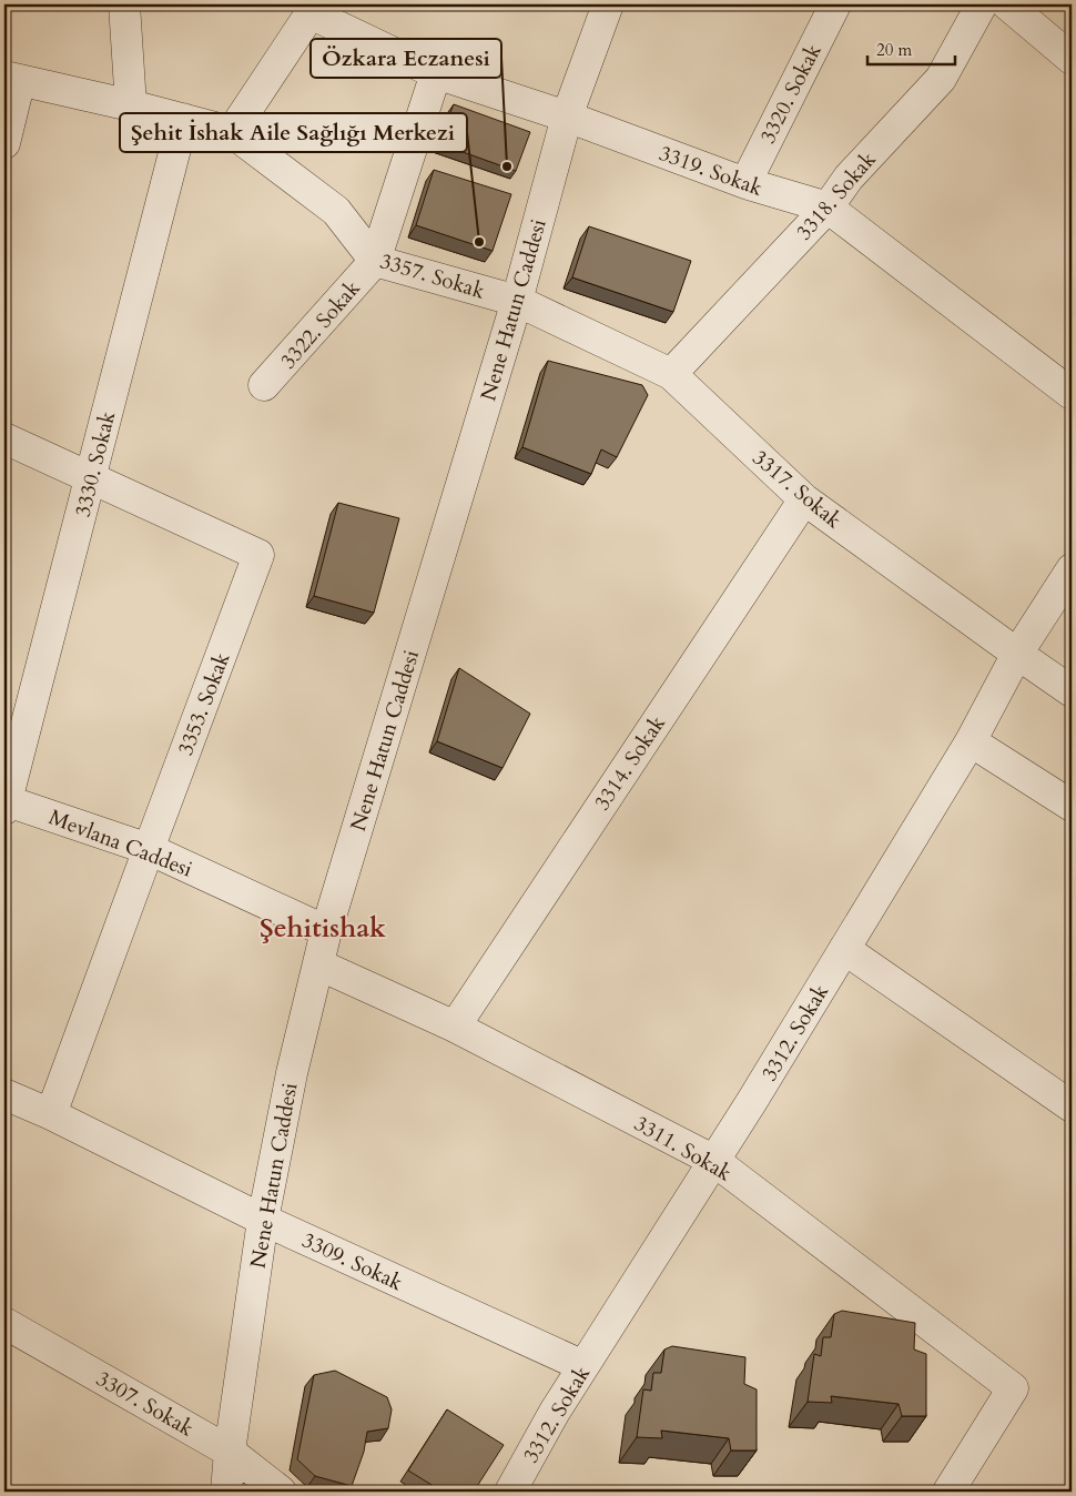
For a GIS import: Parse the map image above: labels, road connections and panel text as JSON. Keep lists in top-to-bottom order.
{
  "streets": {
    "street": [
      "3320. Sokak",
      "3319. Sokak",
      "3318. Sokak",
      "3357. Sokak",
      "Nene Hatun Caddesi",
      "3322. Sokak",
      "3330. Sokak",
      "3317. Sokak",
      "3353. Sokak",
      "3314. Sokak",
      "Mevlana Caddesi",
      "3312. Sokak",
      "3311. Sokak",
      "3309. Sokak",
      "3307. Sokak"
    ]
  },
  "crossings": [
    ["3320. Sokak", "3319. Sokak"],
    ["3319. Sokak", "3318. Sokak"],
    ["3319. Sokak", "Nene Hatun Caddesi"],
    ["3319. Sokak", "3322. Sokak"],
    ["3318. Sokak", "3317. Sokak"],
    ["3357. Sokak", "Nene Hatun Caddesi"],
    ["3357. Sokak", "3322. Sokak"],
    ["3357. Sokak", "3330. Sokak"],
    ["3357. Sokak", "3317. Sokak"],
    ["Nene Hatun Caddesi", "3317. Sokak"],
    ["Nene Hatun Caddesi", "Mevlana Caddesi"],
    ["Nene Hatun Caddesi", "3311. Sokak"],
    ["Nene Hatun Caddesi", "3309. Sokak"],
    ["Nene Hatun Caddesi", "3307. Sokak"],
    ["3330. Sokak", "3353. Sokak"],
    ["3330. Sokak", "Mevlana Caddesi"],
    ["3317. Sokak", "3314. Sokak"],
    ["3317. Sokak", "3312. Sokak"],
    ["3353. Sokak", "Mevlana Caddesi"],
    ["3353. Sokak", "3309. Sokak"],
    ["3314. Sokak", "3311. Sokak"],
    ["3312. Sokak", "3311. Sokak"],
    ["3312. Sokak", "3309. Sokak"]
  ],
  "districts": ["Şehitishak"],
  "places": ["Özkara Eczanesi", "Şehit İshak Aile Sağlığı Merkezi"],
  "scale_bar": "20 m"
}
